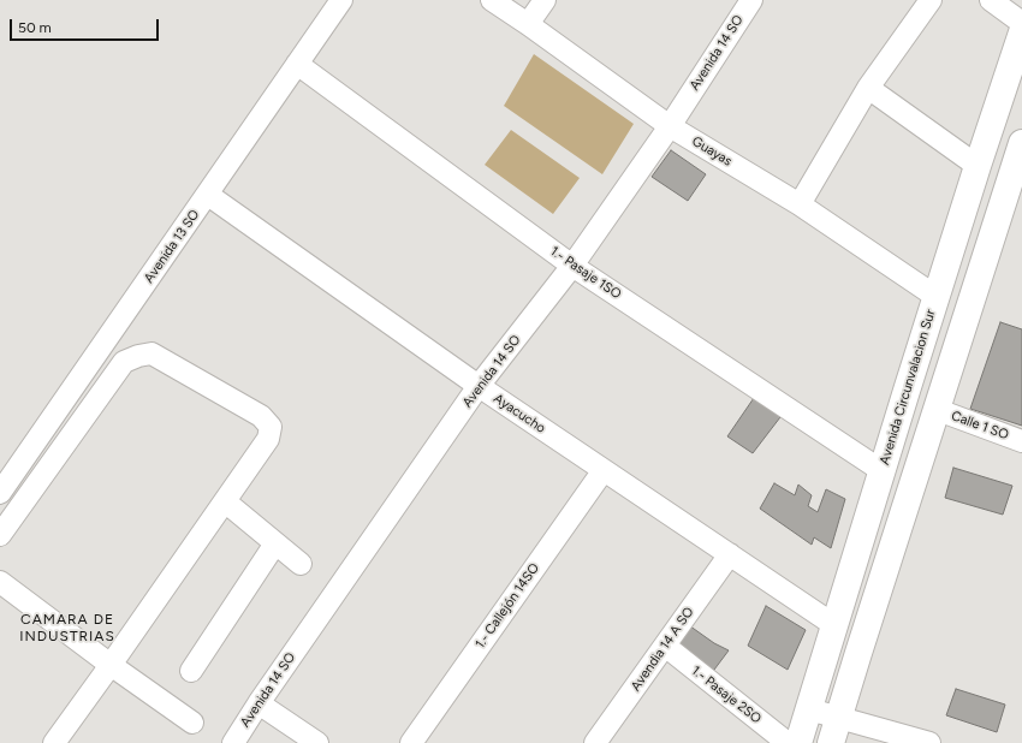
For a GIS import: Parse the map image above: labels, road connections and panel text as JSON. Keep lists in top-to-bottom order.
{
  "streets": {
    "main road": ["Avenida Circunvalacion Sur"],
    "street": [
      "Avenida 14 SO",
      "Guayas",
      "Avenida 13 SO",
      "1.- Pasaje 1SO",
      "Ayacucho",
      "Calle 1 SO",
      "1.- Callejón 14SO",
      "Avendia 14 A SO",
      "1.- Pasaje 2SO"
    ]
  },
  "crossings": [
    ["Avenida 14 SO", "Guayas"],
    ["Avenida 14 SO", "1.- Pasaje 1SO"],
    ["Avenida 14 SO", "Ayacucho"],
    ["Guayas", "Avenida Circunvalacion Sur"],
    ["Avenida 13 SO", "1.- Pasaje 1SO"],
    ["Avenida 13 SO", "Ayacucho"],
    ["1.- Pasaje 1SO", "Avenida Circunvalacion Sur"],
    ["Avenida Circunvalacion Sur", "Ayacucho"],
    ["Ayacucho", "1.- Callejón 14SO"],
    ["Ayacucho", "Avendia 14 A SO"],
    ["Avendia 14 A SO", "1.- Pasaje 2SO"]
  ],
  "districts": ["CAMARA DE INDUSTRIAS"],
  "scale_bar": "50 m"
}
